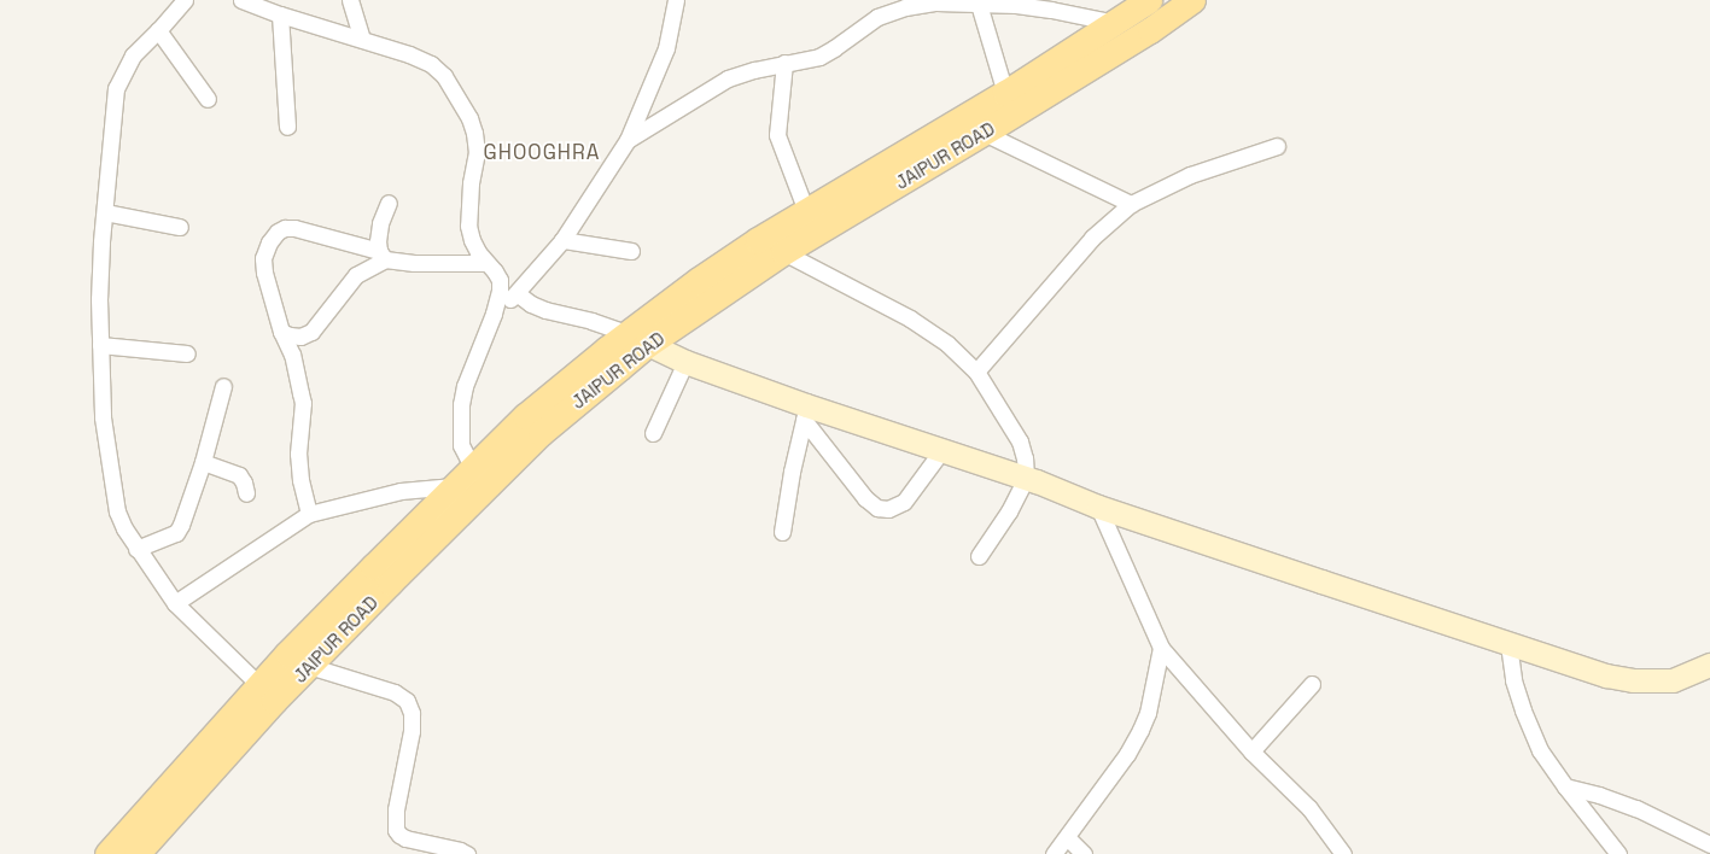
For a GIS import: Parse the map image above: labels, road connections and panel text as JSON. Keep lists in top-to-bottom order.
{
  "streets": {
    "main road": ["JAIPUR ROAD"]
  },
  "districts": ["GHOOGHRA"]
}
